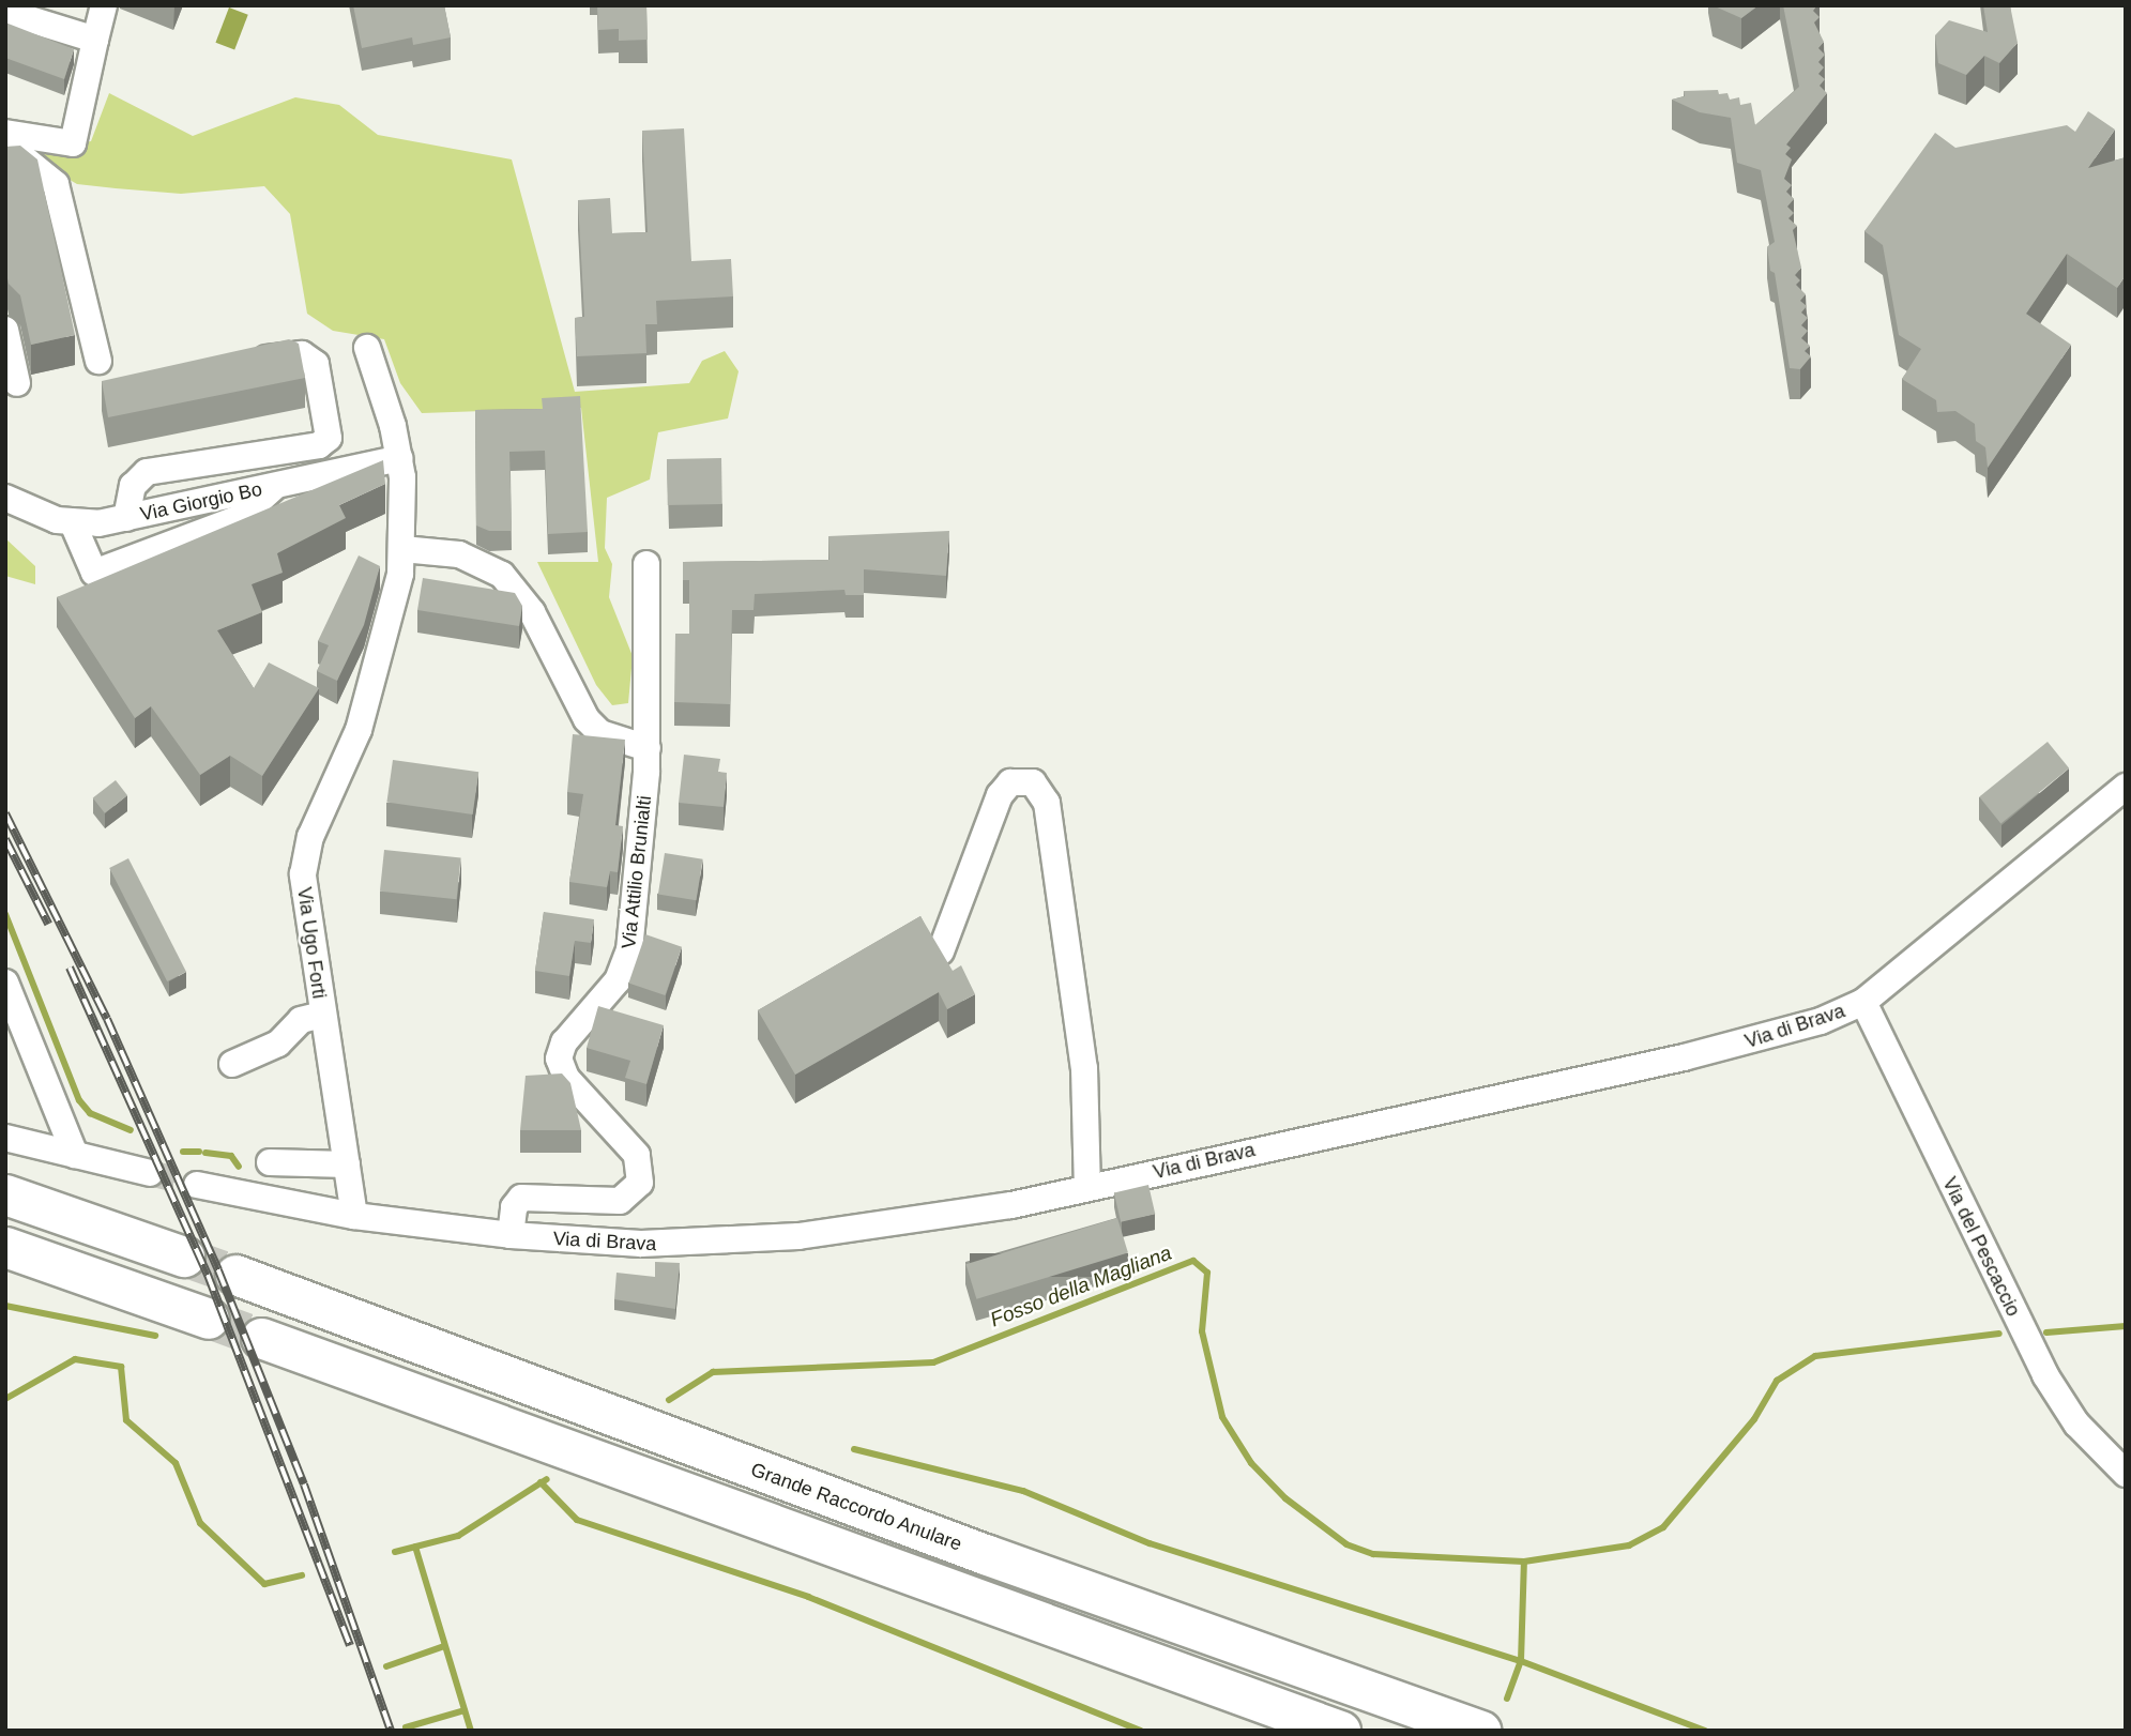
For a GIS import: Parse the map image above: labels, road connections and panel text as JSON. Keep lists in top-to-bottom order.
{
  "streets": {
    "highway": ["Grande Raccordo Anulare"],
    "street": [
      "Via Giorgio Bo",
      "Via Attilio Brunialti",
      "Via Ugo Forti",
      "Via di Brava",
      "Via del Pescaccio"
    ]
  },
  "crossings": [
    ["Via Giorgio Bo", "Via Ugo Forti"],
    ["Via Attilio Brunialti", "Via di Brava"],
    ["Via Ugo Forti", "Via di Brava"],
    ["Via di Brava", "Via del Pescaccio"]
  ],
  "water": ["Fosso della Magliana"]
}
